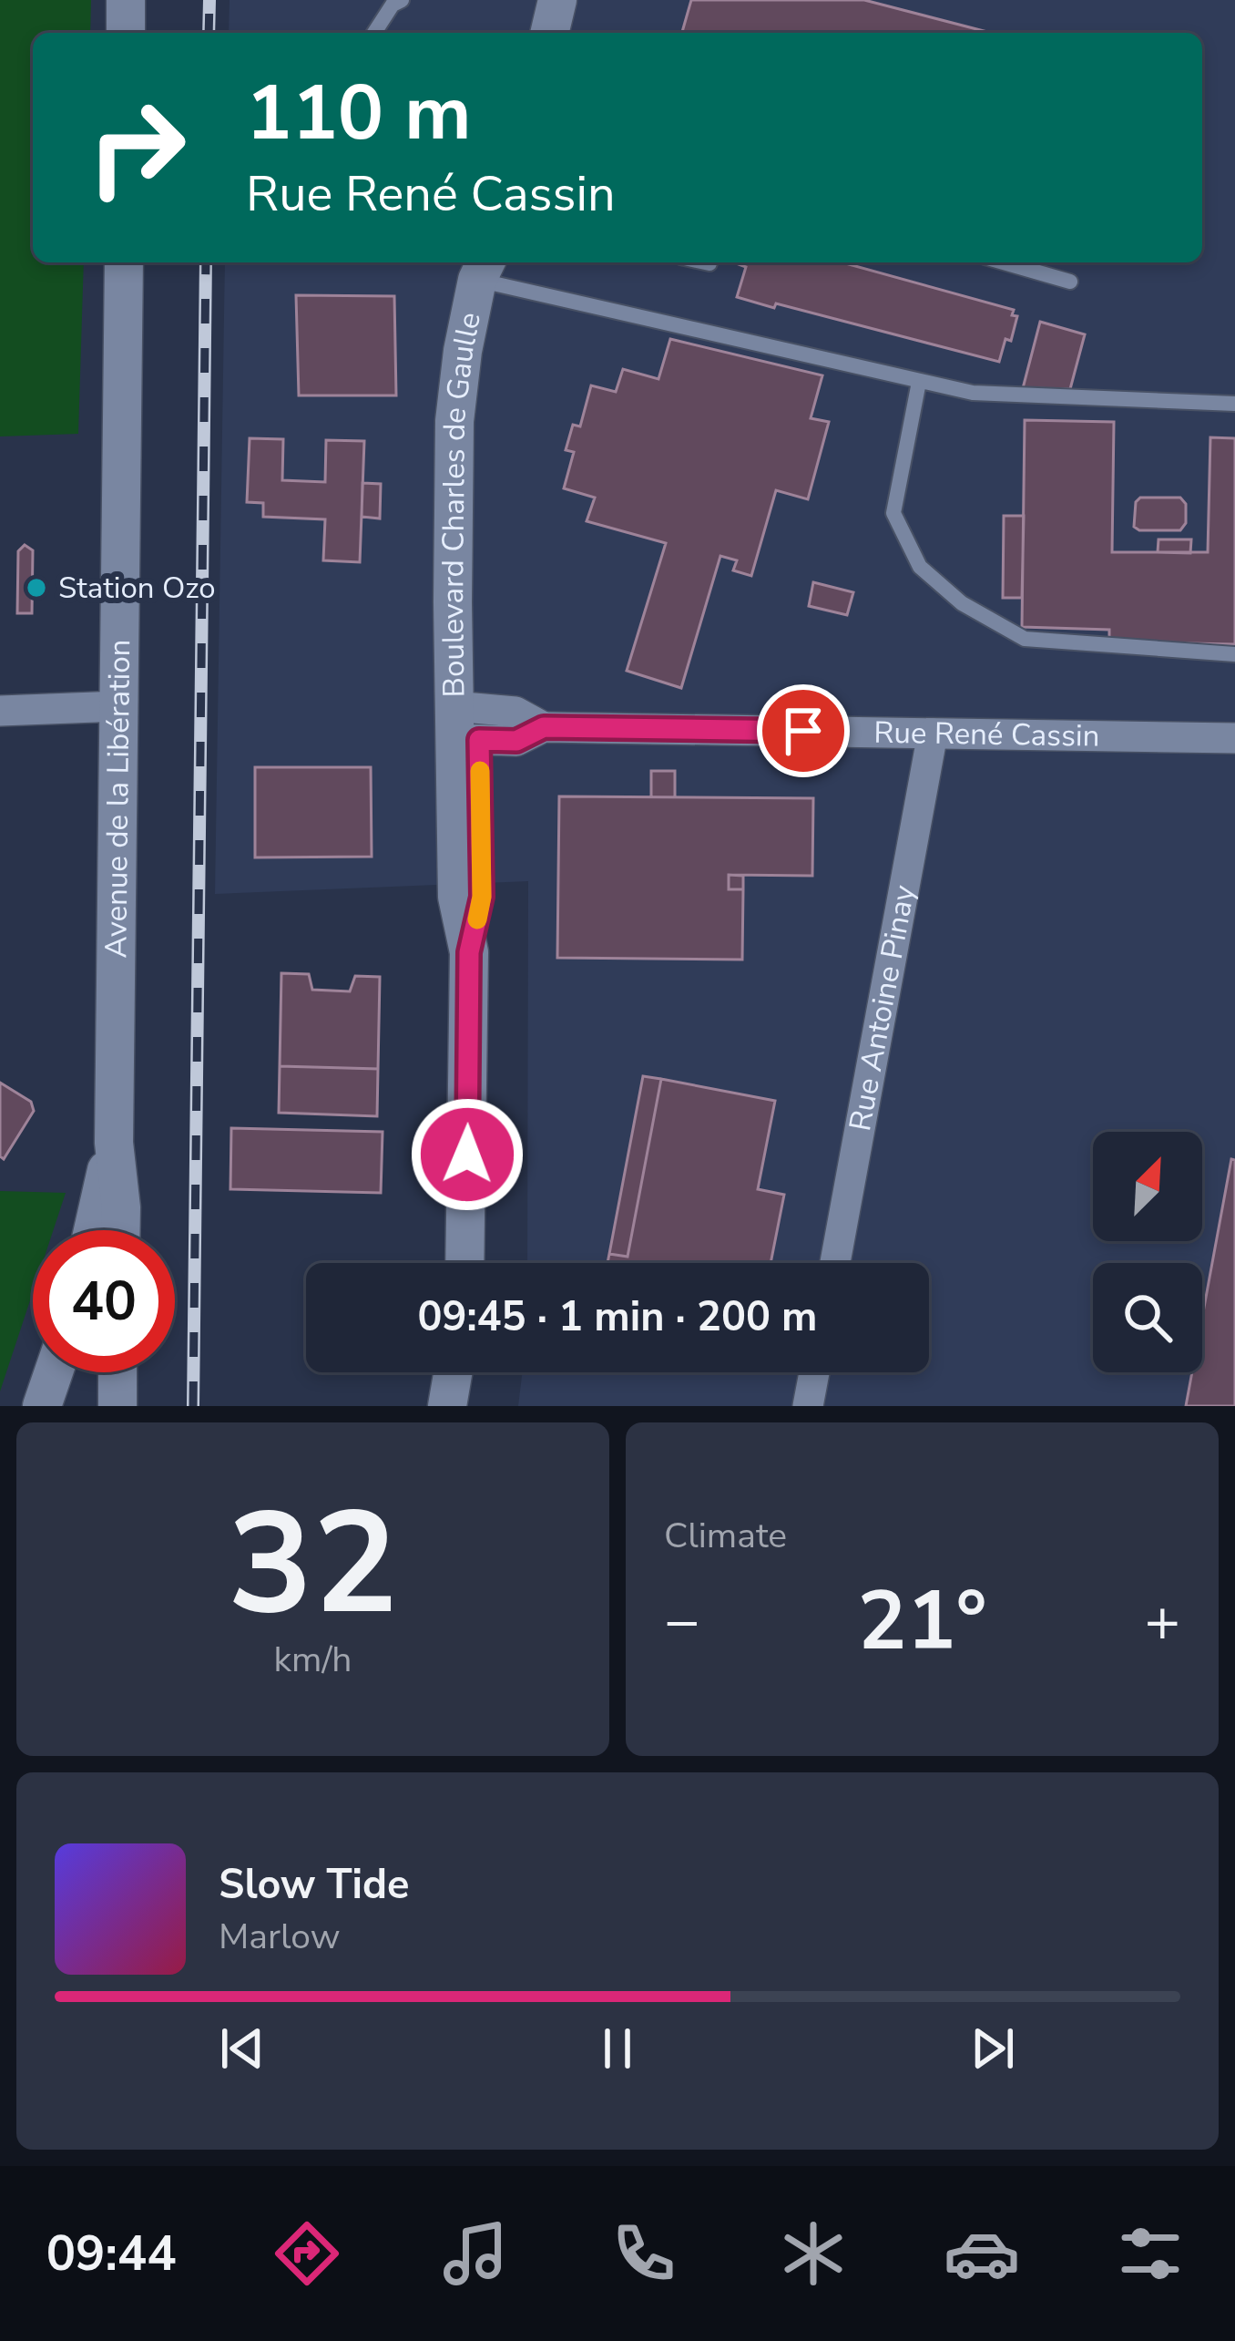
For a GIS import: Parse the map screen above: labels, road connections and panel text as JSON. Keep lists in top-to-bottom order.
{
  "streets": {
    "street": [
      "Boulevard Charles de Gaulle",
      "Rue René Cassin",
      "Avenue de la Libération",
      "Rue Antoine Pinay"
    ]
  },
  "crossings": [
    ["Boulevard Charles de Gaulle", "Rue René Cassin"],
    ["Rue René Cassin", "Rue Antoine Pinay"]
  ],
  "places": ["Station Ozo"],
  "north": "top right",
  "page": {
    "turn": ["110 m", "Rue René Cassin"],
    "limit": "40",
    "trip": "09:45 · 1 min · 200 m",
    "tile": [
      ["32", "km/h"],
      "Climate"
    ],
    "heat": ["−", "21°", "+"],
    "song": ["Slow Tide", "Marlow"],
    "tabs": "09:44"
  }
}
